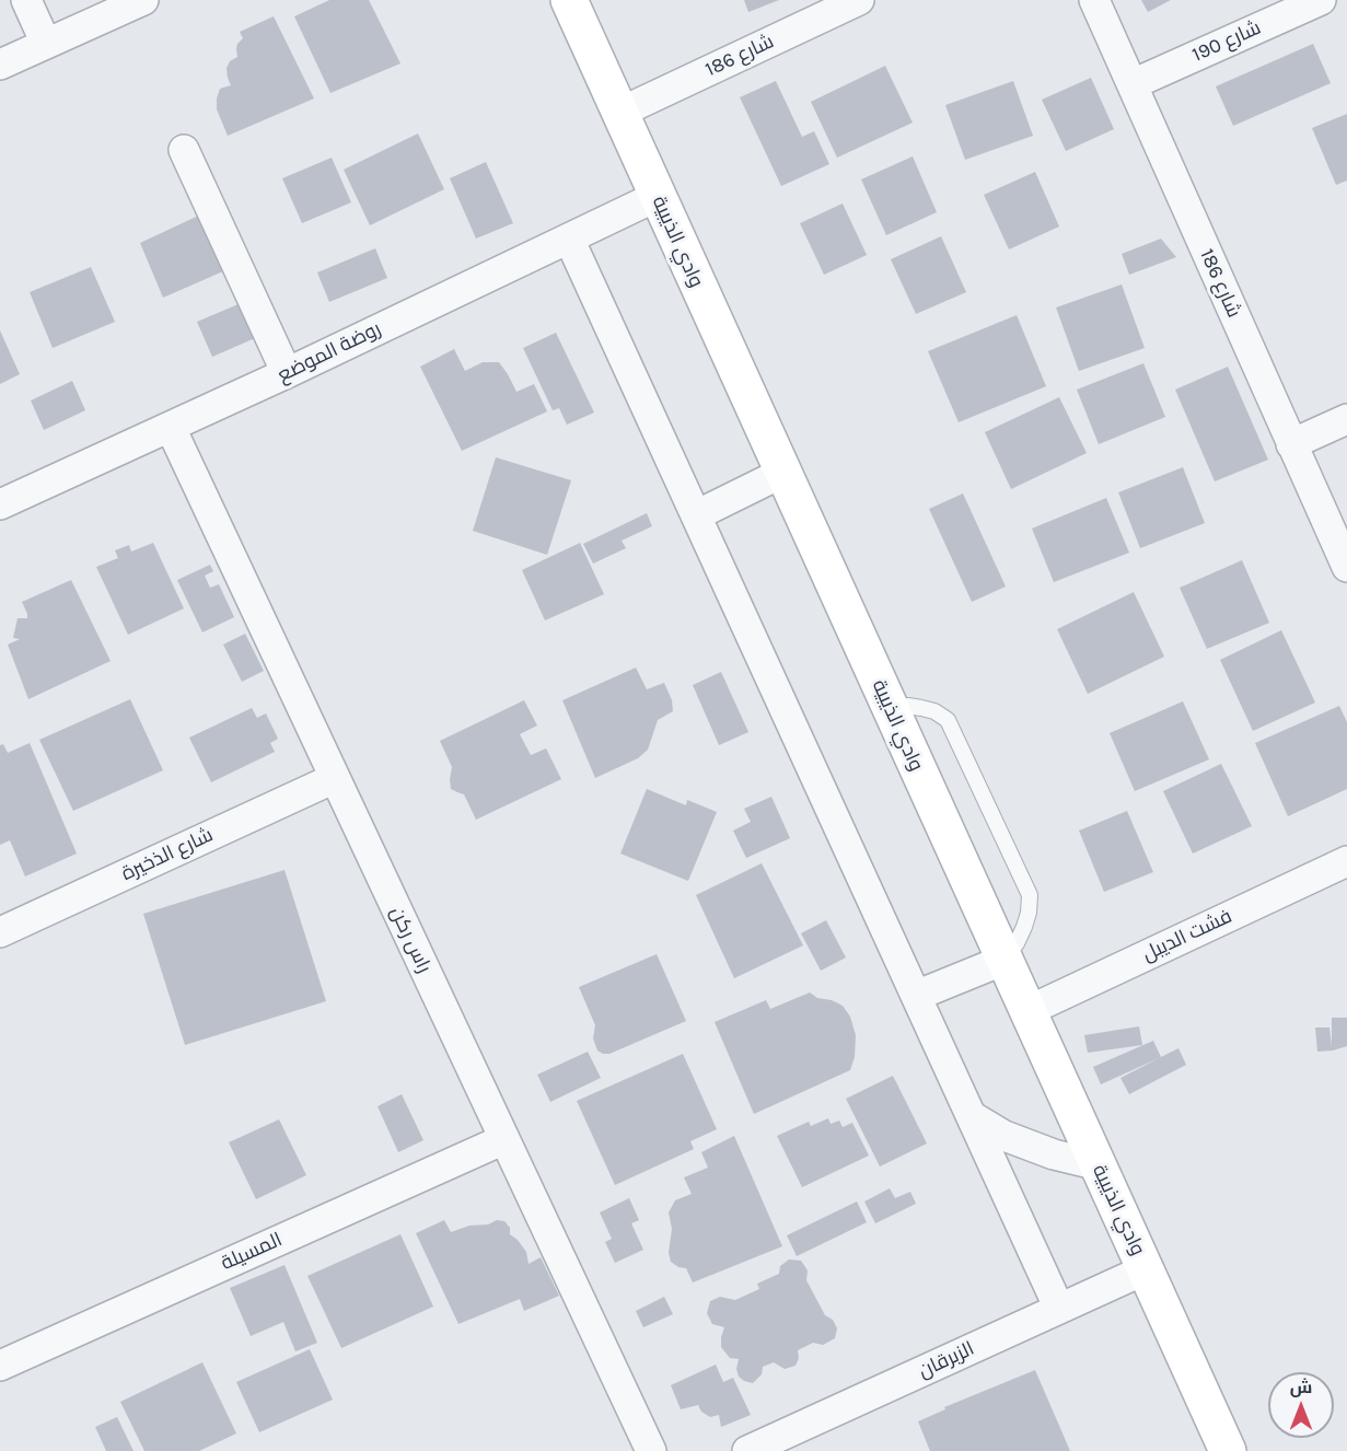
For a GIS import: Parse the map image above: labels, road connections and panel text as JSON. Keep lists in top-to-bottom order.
{
  "streets": {
    "street": [
      "شارع 190",
      "شارع 186",
      "وادي الذيبية",
      "روضة الموضع",
      "شارع الذخيرة",
      "فشت الديبل",
      "راس ركن",
      "المسيلة",
      "الزبرقان"
    ]
  },
  "crossings": [
    ["شارع 190", "شارع 186"],
    ["شارع 186", "وادي الذيبية"],
    ["وادي الذيبية", "روضة الموضع"],
    ["وادي الذيبية", "فشت الديبل"],
    ["وادي الذيبية", "الزبرقان"],
    ["روضة الموضع", "راس ركن"],
    ["شارع الذخيرة", "راس ركن"],
    ["راس ركن", "المسيلة"]
  ],
  "north": "top"
}
